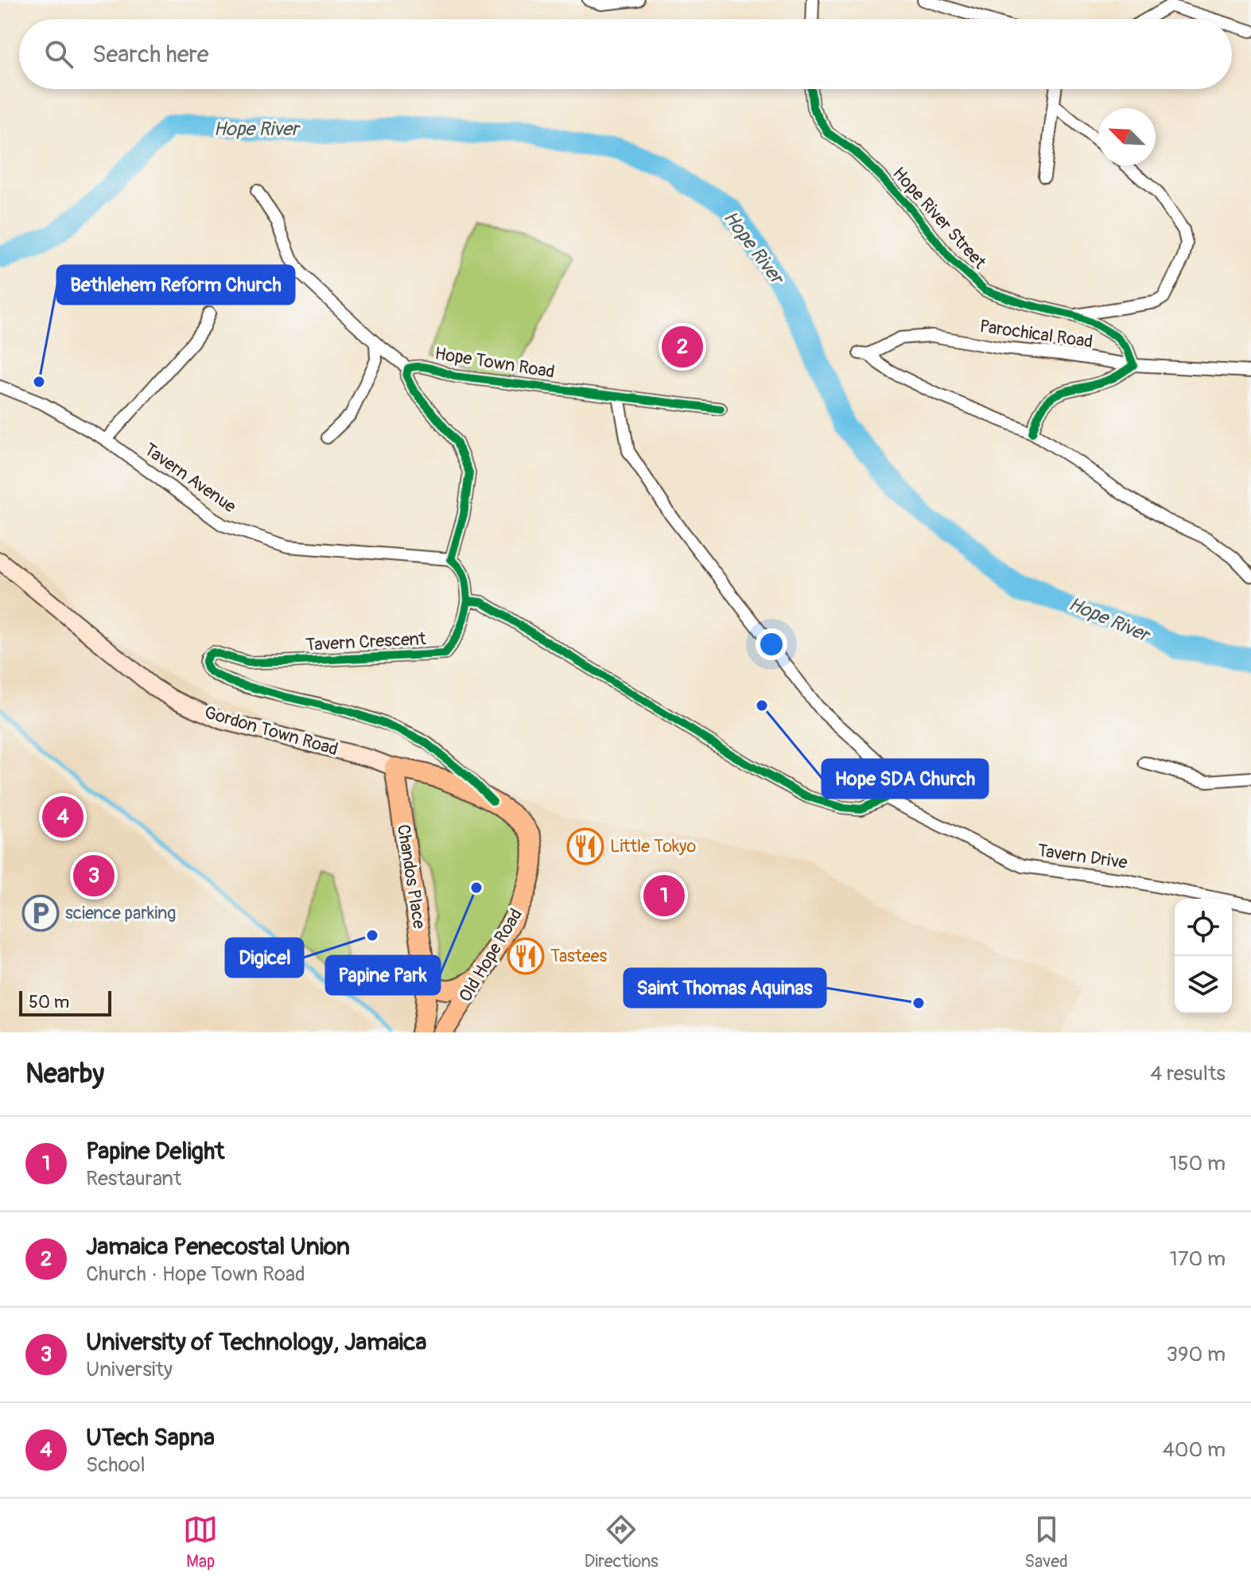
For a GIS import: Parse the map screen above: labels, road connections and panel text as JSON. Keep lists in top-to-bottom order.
{
  "streets": {
    "main road": ["Gordon Town Road", "Chandos Place", "Old Hope Road"],
    "street": [
      "Hope River Street",
      "Parochical Road",
      "Hope Town Road",
      "Tavern Avenue",
      "Tavern Crescent",
      "Tavern Drive"
    ]
  },
  "crossings": [
    ["Hope River Street", "Parochical Road"],
    ["Hope Town Road", "Tavern Avenue"],
    ["Tavern Crescent", "Gordon Town Road"],
    ["Tavern Crescent", "Old Hope Road"],
    ["Gordon Town Road", "Chandos Place"],
    ["Gordon Town Road", "Old Hope Road"]
  ],
  "water": ["Hope River"],
  "places": {
    "other": [
      "Bethlehem Reform Church",
      "Hope SDA Church",
      "Papine Park",
      "Digicel",
      "Saint Thomas Aquinas"
    ],
    "restaurant": ["Little Tokyo", "Tastees"],
    "parking": ["science parking"]
  },
  "scale_bar": "50 m",
  "north": "top left",
  "page": {
    "search": "Search here",
    "pins": [
      "2",
      "4",
      "3",
      "1"
    ],
    "scale": "50 m",
    "heading": ["Nearby", "4 results"],
    "list": [
      {
        "mark": "1",
        "name": "Papine Delight",
        "note": "Restaurant",
        "value": "150 m"
      },
      {
        "mark": "2",
        "name": "Jamaica Penecostal Union",
        "note": "Church · Hope Town Road",
        "value": "170 m"
      },
      {
        "mark": "3",
        "name": "University of Technology, Jamaica",
        "note": "University",
        "value": "390 m"
      },
      {
        "mark": "4",
        "name": "UTech Sapna",
        "note": "School",
        "value": "400 m"
      }
    ],
    "nav": ["Map", "Directions", "Saved"]
  }
}
